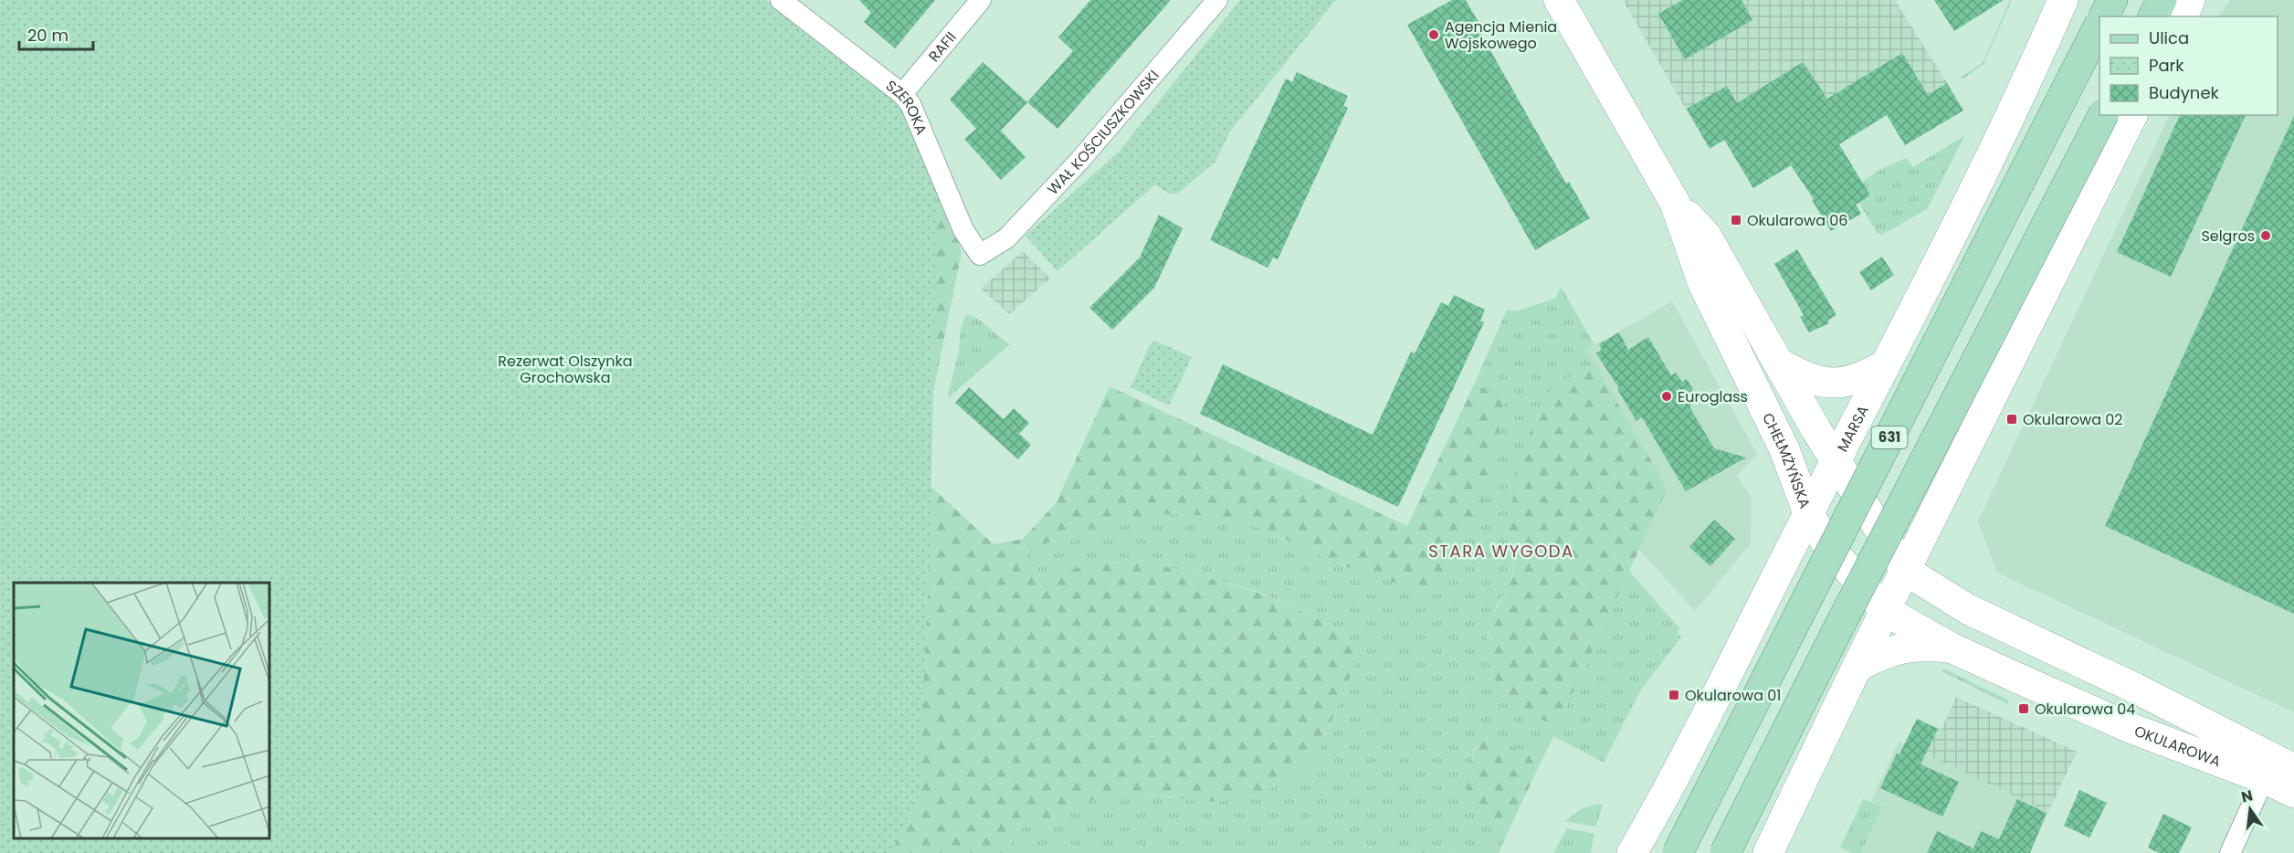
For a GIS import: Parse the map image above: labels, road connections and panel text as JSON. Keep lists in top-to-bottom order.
{
  "streets": {
    "main road": ["631"],
    "street": [
      "RAFII",
      "SZEROKA",
      "WAŁ KOŚCIUSZKOWSKI",
      "MARSA",
      "CHEŁMŻYŃSKA",
      "OKULAROWA"
    ]
  },
  "crossings": [
    ["RAFII", "SZEROKA"],
    ["SZEROKA", "WAŁ KOŚCIUSZKOWSKI"],
    ["MARSA", "CHEŁMŻYŃSKA"],
    ["CHEŁMŻYŃSKA", "OKULAROWA"]
  ],
  "districts": ["STARA WYGODA"],
  "parks": ["Rezerwat Olszynka Grochowska"],
  "places": {
    "other": ["Agencja Mienia Wojskowego", "Selgros", "Euroglass"],
    "transit": [
      "Okularowa 06",
      "Okularowa 02",
      "Okularowa 01",
      "Okularowa 04"
    ]
  },
  "legend": ["Ulica", "Park", "Budynek"],
  "scale_bar": "20 m",
  "north": "top"
}
